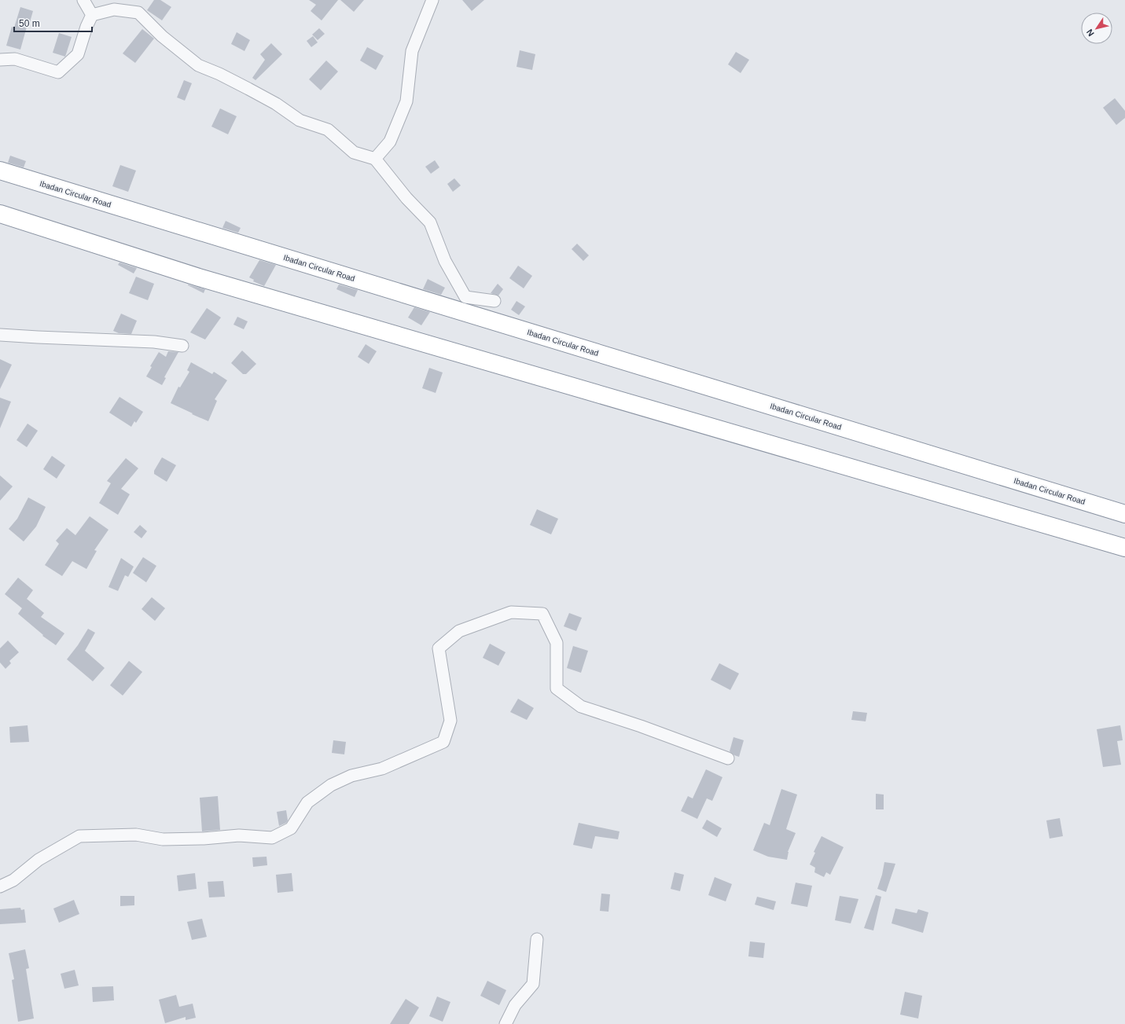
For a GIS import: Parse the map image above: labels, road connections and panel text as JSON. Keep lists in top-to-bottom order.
{
  "streets": {
    "highway": ["Ibadan Circular Road"]
  },
  "scale_bar": "50 m",
  "north": "bottom left"
}
